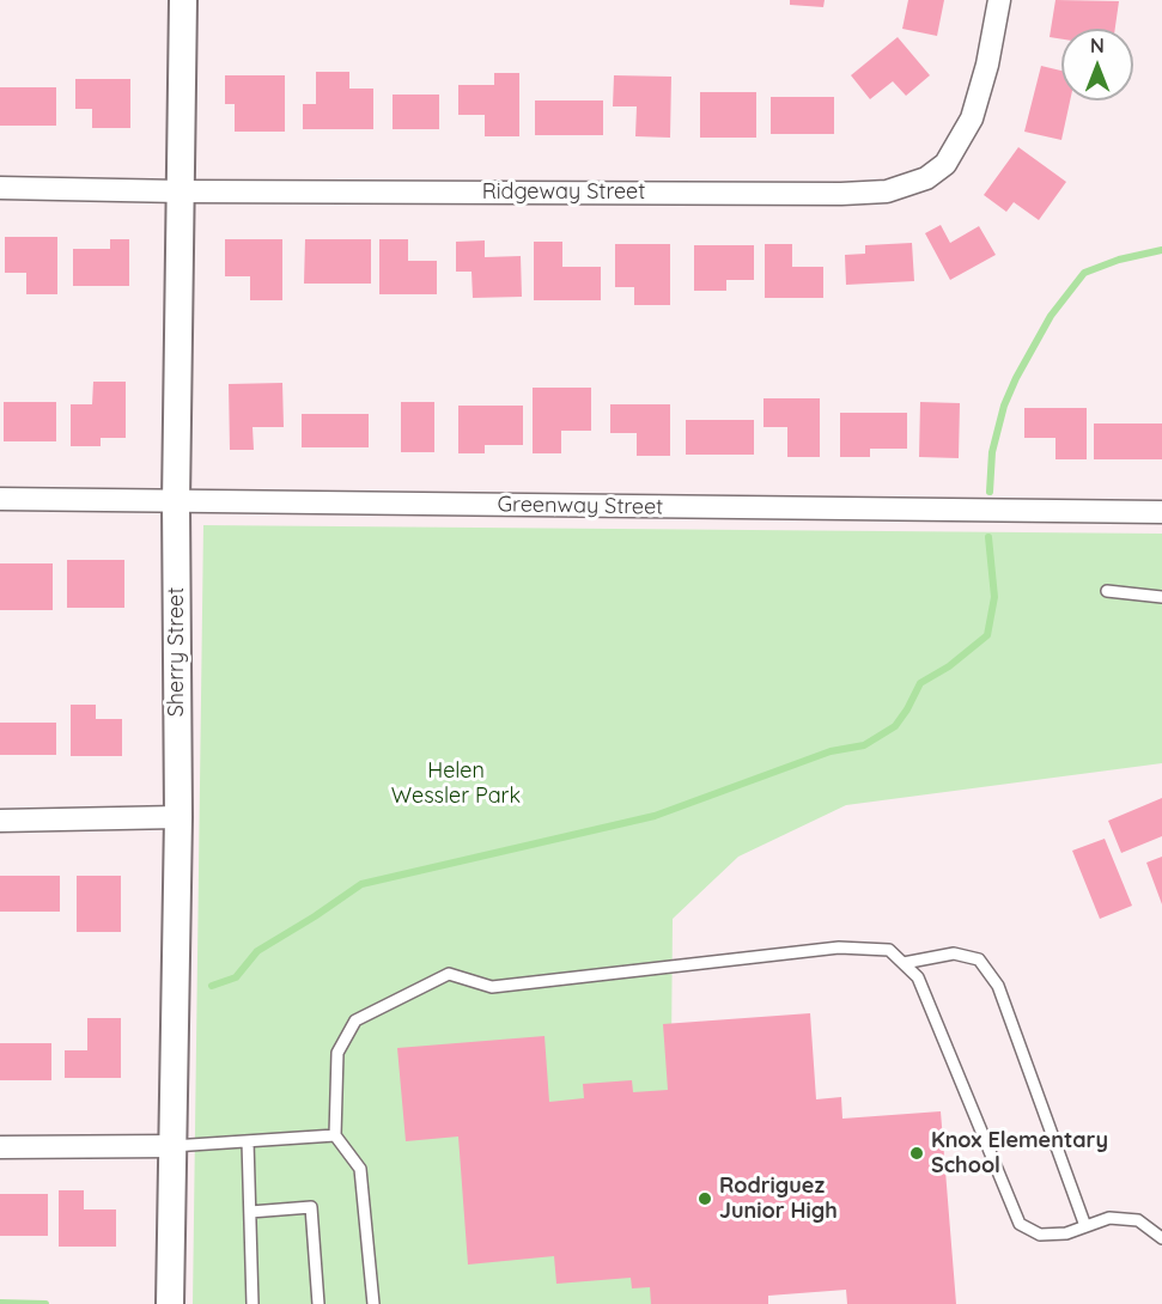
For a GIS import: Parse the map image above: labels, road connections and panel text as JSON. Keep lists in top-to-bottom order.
{
  "streets": {
    "street": ["Ridgeway Street", "Greenway Street", "Sherry Street"]
  },
  "crossings": [
    ["Ridgeway Street", "Sherry Street"],
    ["Greenway Street", "Sherry Street"]
  ],
  "parks": ["Helen Wessler Park"],
  "places": ["Knox Elementary School", "Rodriguez Junior High"],
  "north": "top"
}
